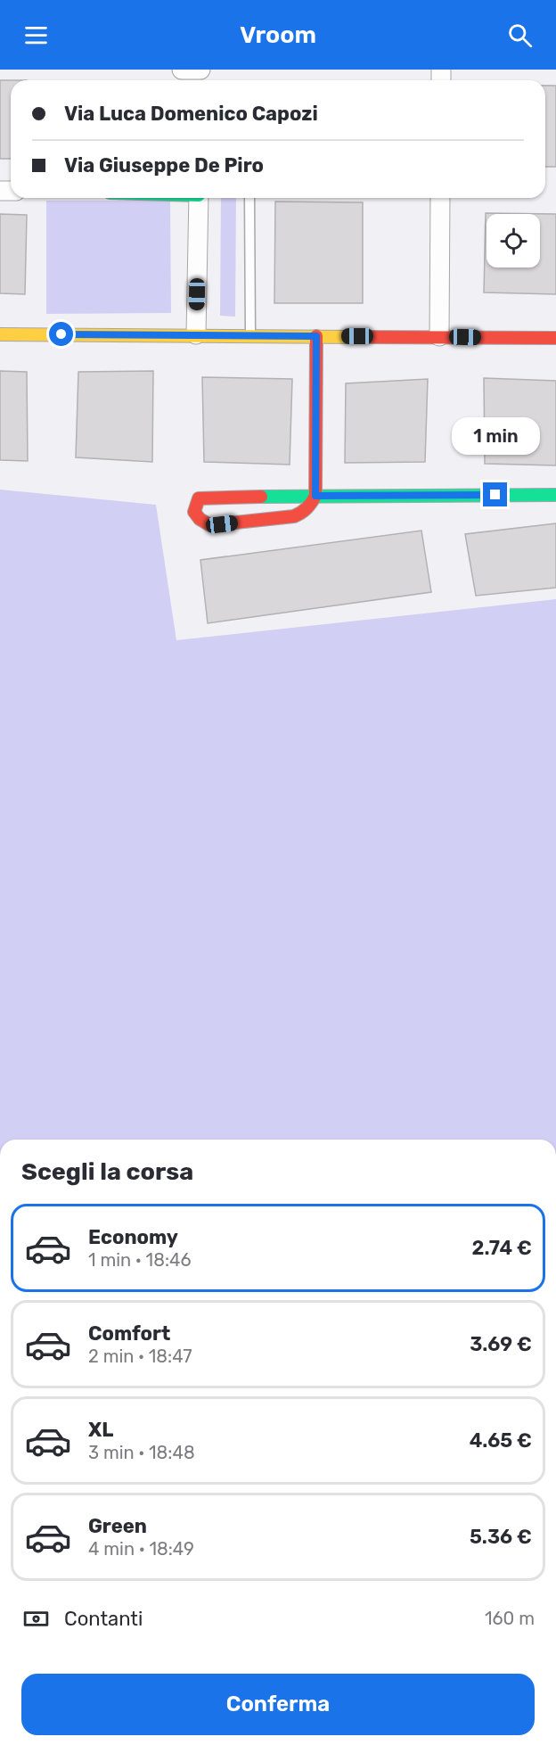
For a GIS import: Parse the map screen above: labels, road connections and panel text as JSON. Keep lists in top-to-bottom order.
{
  "page": {
    "header": "Vroom",
    "banner": ["Via Luca Domenico Capozi", "Via Giuseppe De Piro"],
    "bubble": "1 min",
    "heading": "Scegli la corsa",
    "list": [
      {
        "name": "Economy",
        "note": "1 min · 18:46",
        "value": "2.74 €"
      },
      {
        "name": "Comfort",
        "note": "2 min · 18:47",
        "value": "3.69 €"
      },
      {
        "name": "XL",
        "note": "3 min · 18:48",
        "value": "4.65 €"
      },
      {
        "name": "Green",
        "note": "4 min · 18:49",
        "value": "5.36 €"
      }
    ],
    "pay": ["Contanti", "160 m"],
    "buttons": "Conferma"
  }
}
